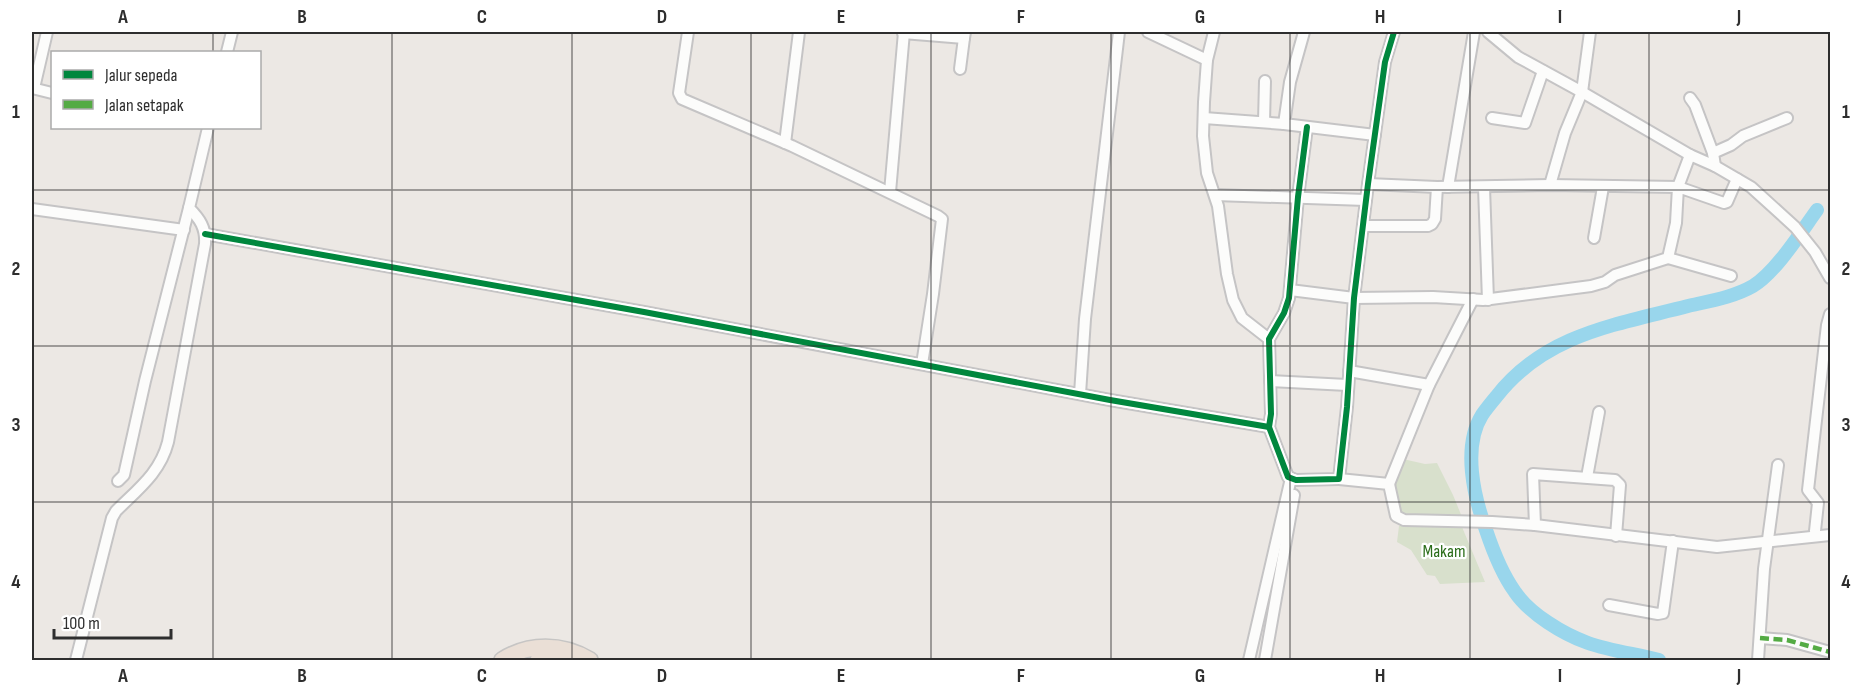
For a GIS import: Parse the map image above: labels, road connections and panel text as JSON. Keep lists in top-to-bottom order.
{
  "parks": ["Makam"],
  "legend": ["Jalur sepeda", "Jalan setapak"],
  "scale_bar": "100 m",
  "grid": {
    "columns": [
      "A",
      "B",
      "C",
      "D",
      "E",
      "F",
      "G",
      "H",
      "I",
      "J"
    ],
    "rows": [
      "1",
      "2",
      "3",
      "4"
    ]
  }
}
